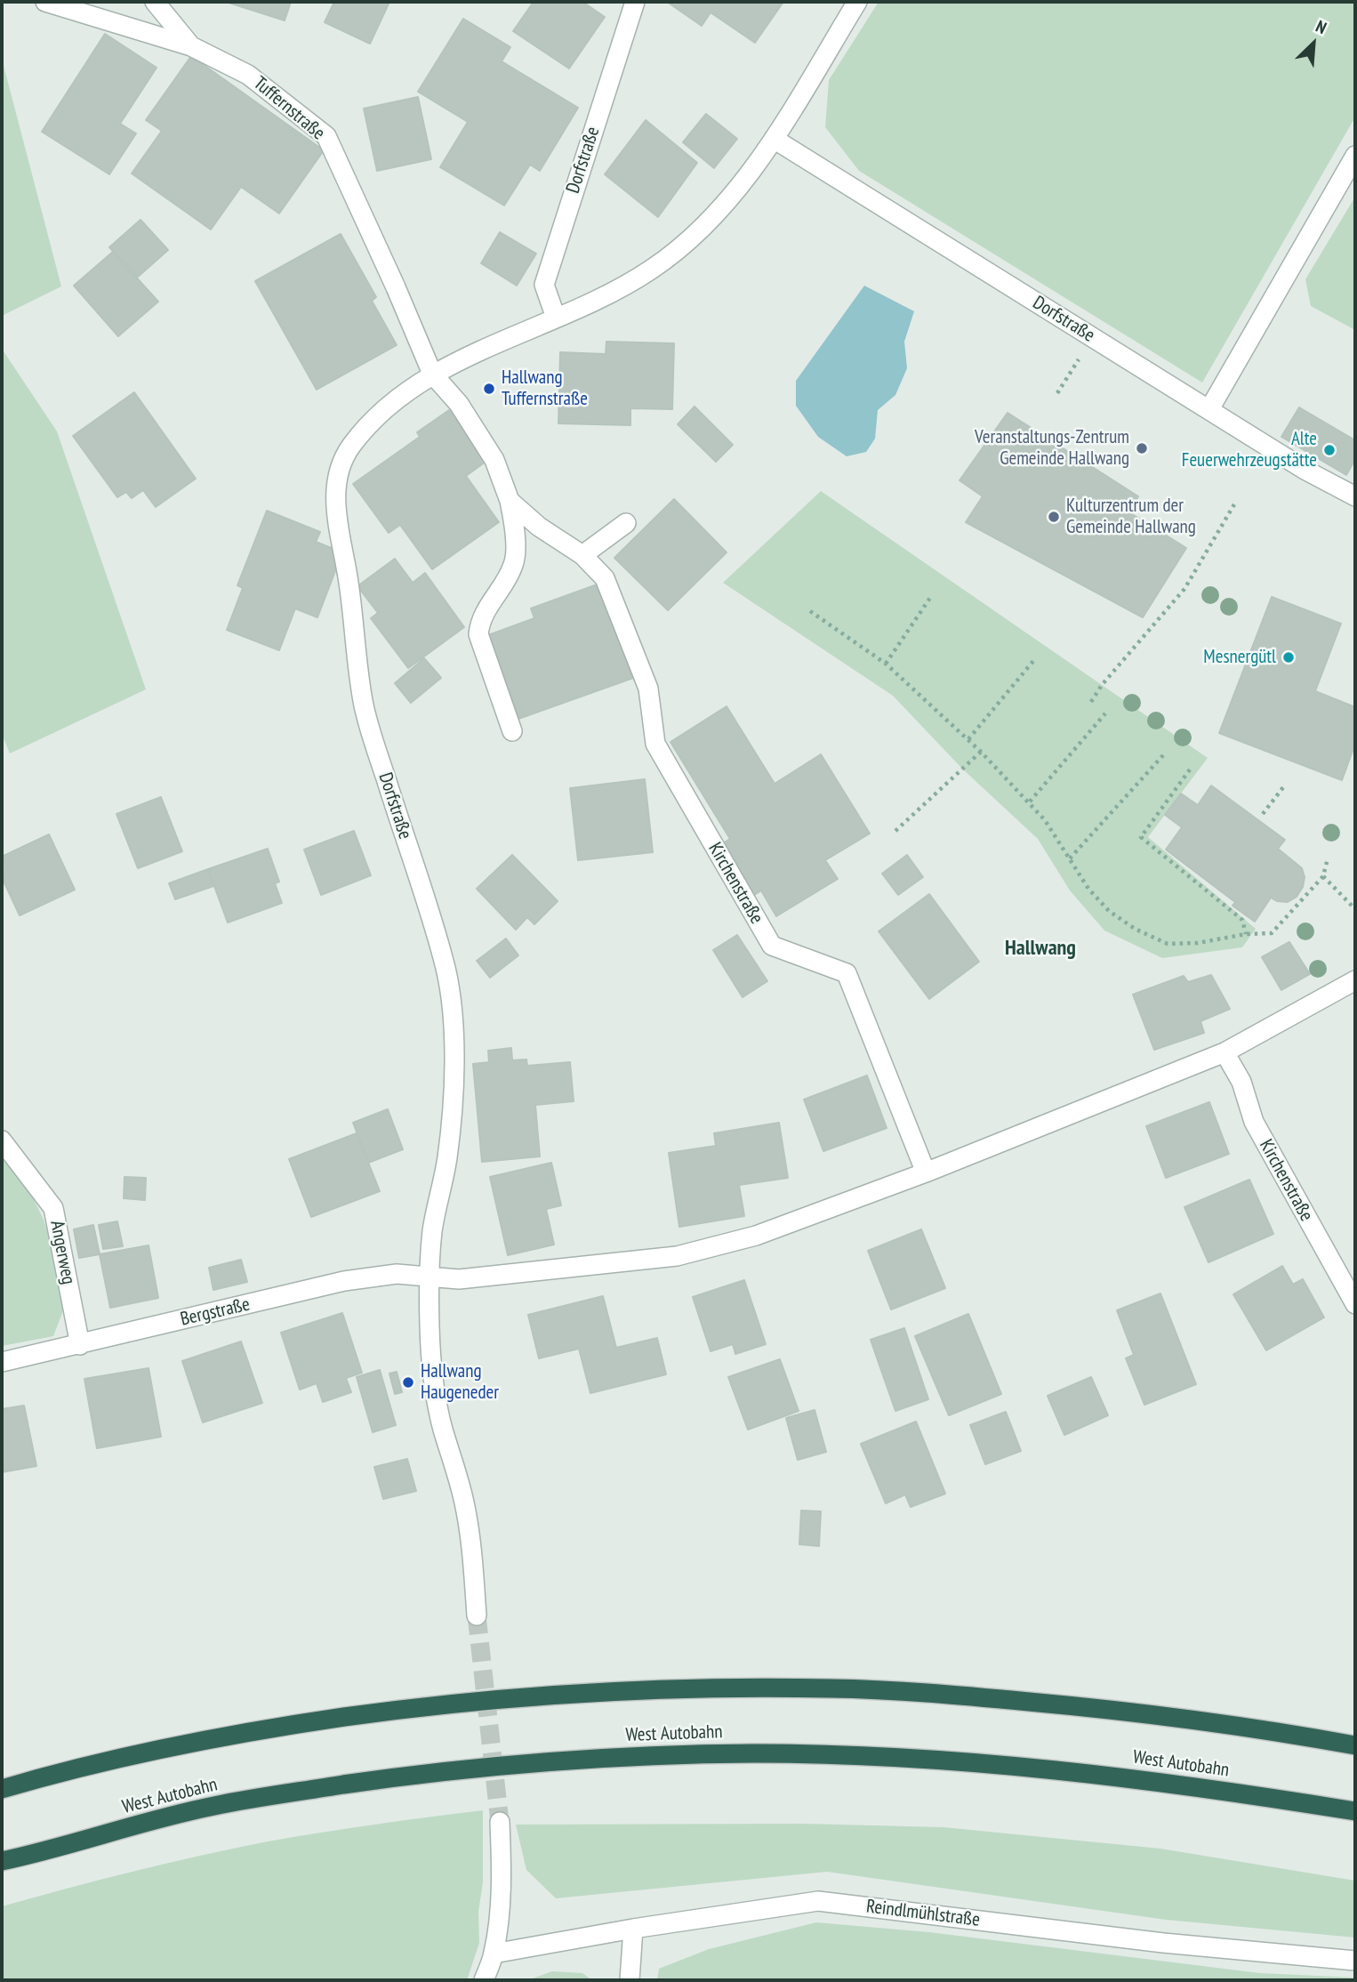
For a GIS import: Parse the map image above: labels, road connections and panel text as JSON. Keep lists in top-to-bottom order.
{
  "streets": {
    "highway": ["West Autobahn"],
    "street": [
      "Tuffernstraße",
      "Dorfstraße",
      "Kirchenstraße",
      "Angerweg",
      "Bergstraße",
      "Reindlmühlstraße"
    ]
  },
  "crossings": [
    ["Tuffernstraße", "Dorfstraße"],
    ["Dorfstraße", "Bergstraße"],
    ["Angerweg", "Bergstraße"]
  ],
  "districts": ["Hallwang"],
  "places": [
    "Hallwang Tuffernstraße",
    "Veranstaltungs-Zentrum Gemeinde Hallwang",
    "Alte Feuerwehrzeugstätte",
    "Kulturzentrum der Gemeinde Hallwang",
    "Mesnergütl",
    "Hallwang Haugeneder"
  ],
  "north": "top right"
}
